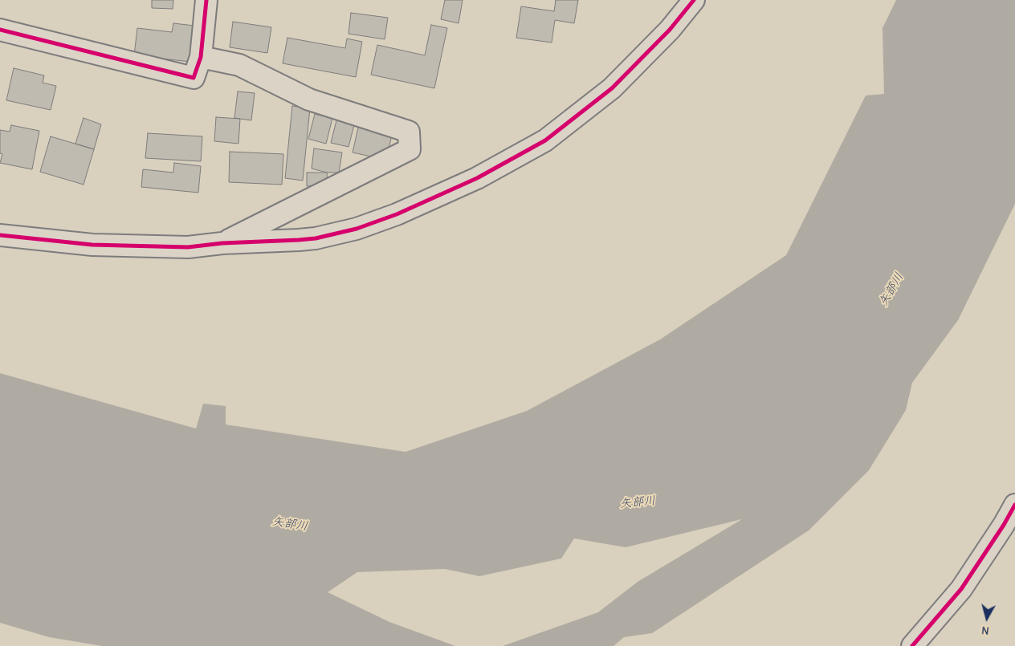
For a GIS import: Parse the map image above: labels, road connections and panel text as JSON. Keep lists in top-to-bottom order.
{
  "water": ["矢部川"],
  "north": "bottom"
}
